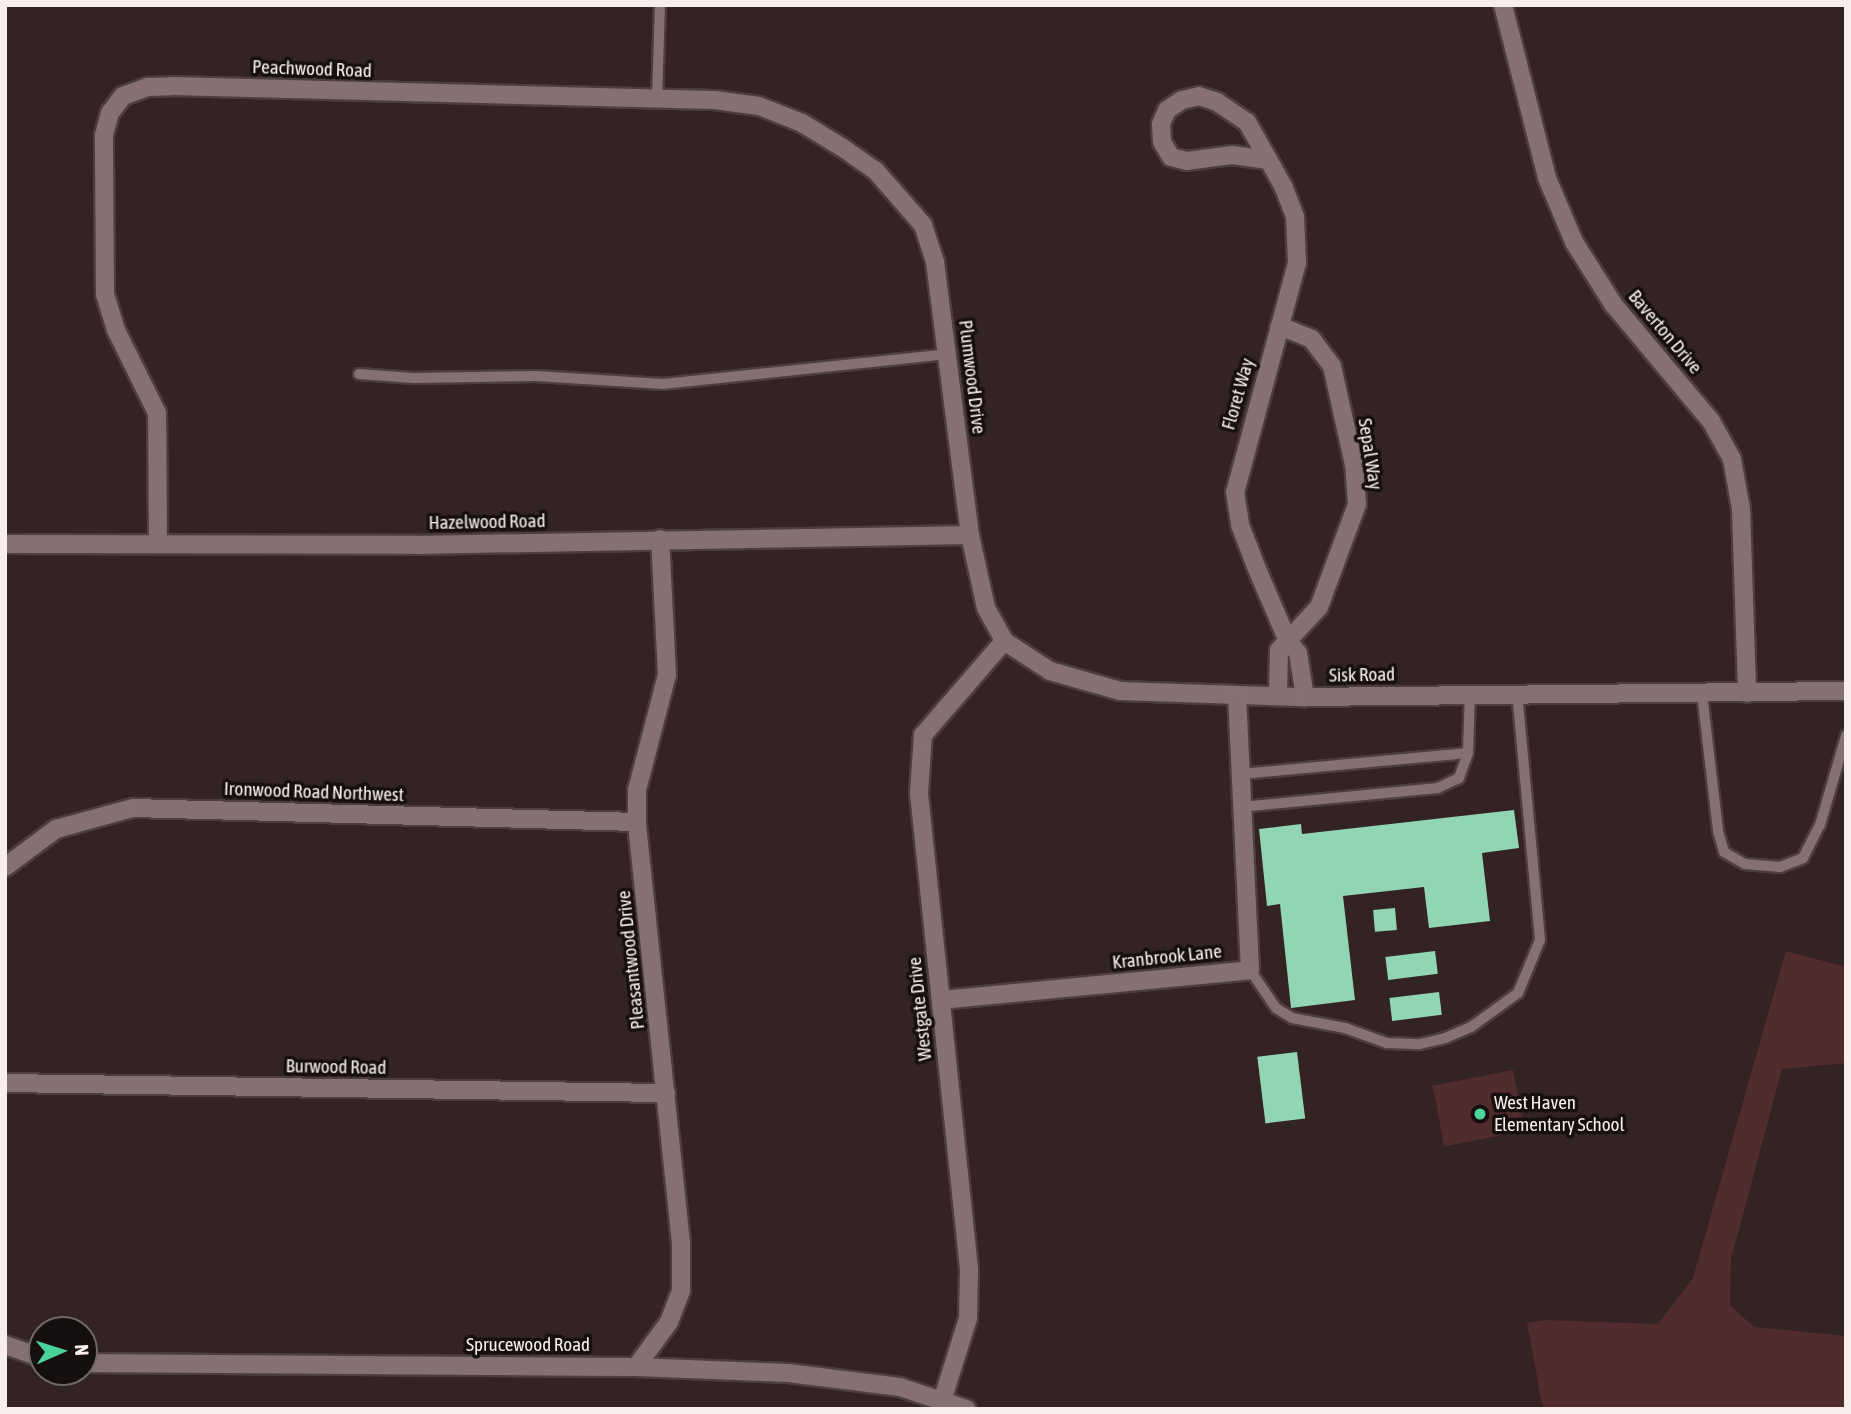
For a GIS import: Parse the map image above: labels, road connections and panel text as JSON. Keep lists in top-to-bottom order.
{
  "streets": {
    "street": [
      "Peachwood Road",
      "Baverton Drive",
      "Plumwood Drive",
      "Floret Way",
      "Sepal Way",
      "Hazelwood Road",
      "Sisk Road",
      "Ironwood Road Northwest",
      "Kranbrook Lane",
      "Pleasantwood Drive",
      "Westgate Drive",
      "Burwood Road",
      "Sprucewood Road"
    ]
  },
  "crossings": [
    ["Peachwood Road", "Plumwood Drive"],
    ["Peachwood Road", "Hazelwood Road"],
    ["Baverton Drive", "Sisk Road"],
    ["Plumwood Drive", "Hazelwood Road"],
    ["Plumwood Drive", "Sisk Road"],
    ["Floret Way", "Sepal Way"],
    ["Floret Way", "Sisk Road"],
    ["Hazelwood Road", "Sisk Road"],
    ["Hazelwood Road", "Pleasantwood Drive"],
    ["Sisk Road", "Kranbrook Lane"],
    ["Sisk Road", "Westgate Drive"],
    ["Ironwood Road Northwest", "Pleasantwood Drive"],
    ["Kranbrook Lane", "Westgate Drive"],
    ["Pleasantwood Drive", "Burwood Road"],
    ["Pleasantwood Drive", "Sprucewood Road"],
    ["Westgate Drive", "Sprucewood Road"]
  ],
  "places": ["West Haven Elementary School"],
  "north": "right"
}
